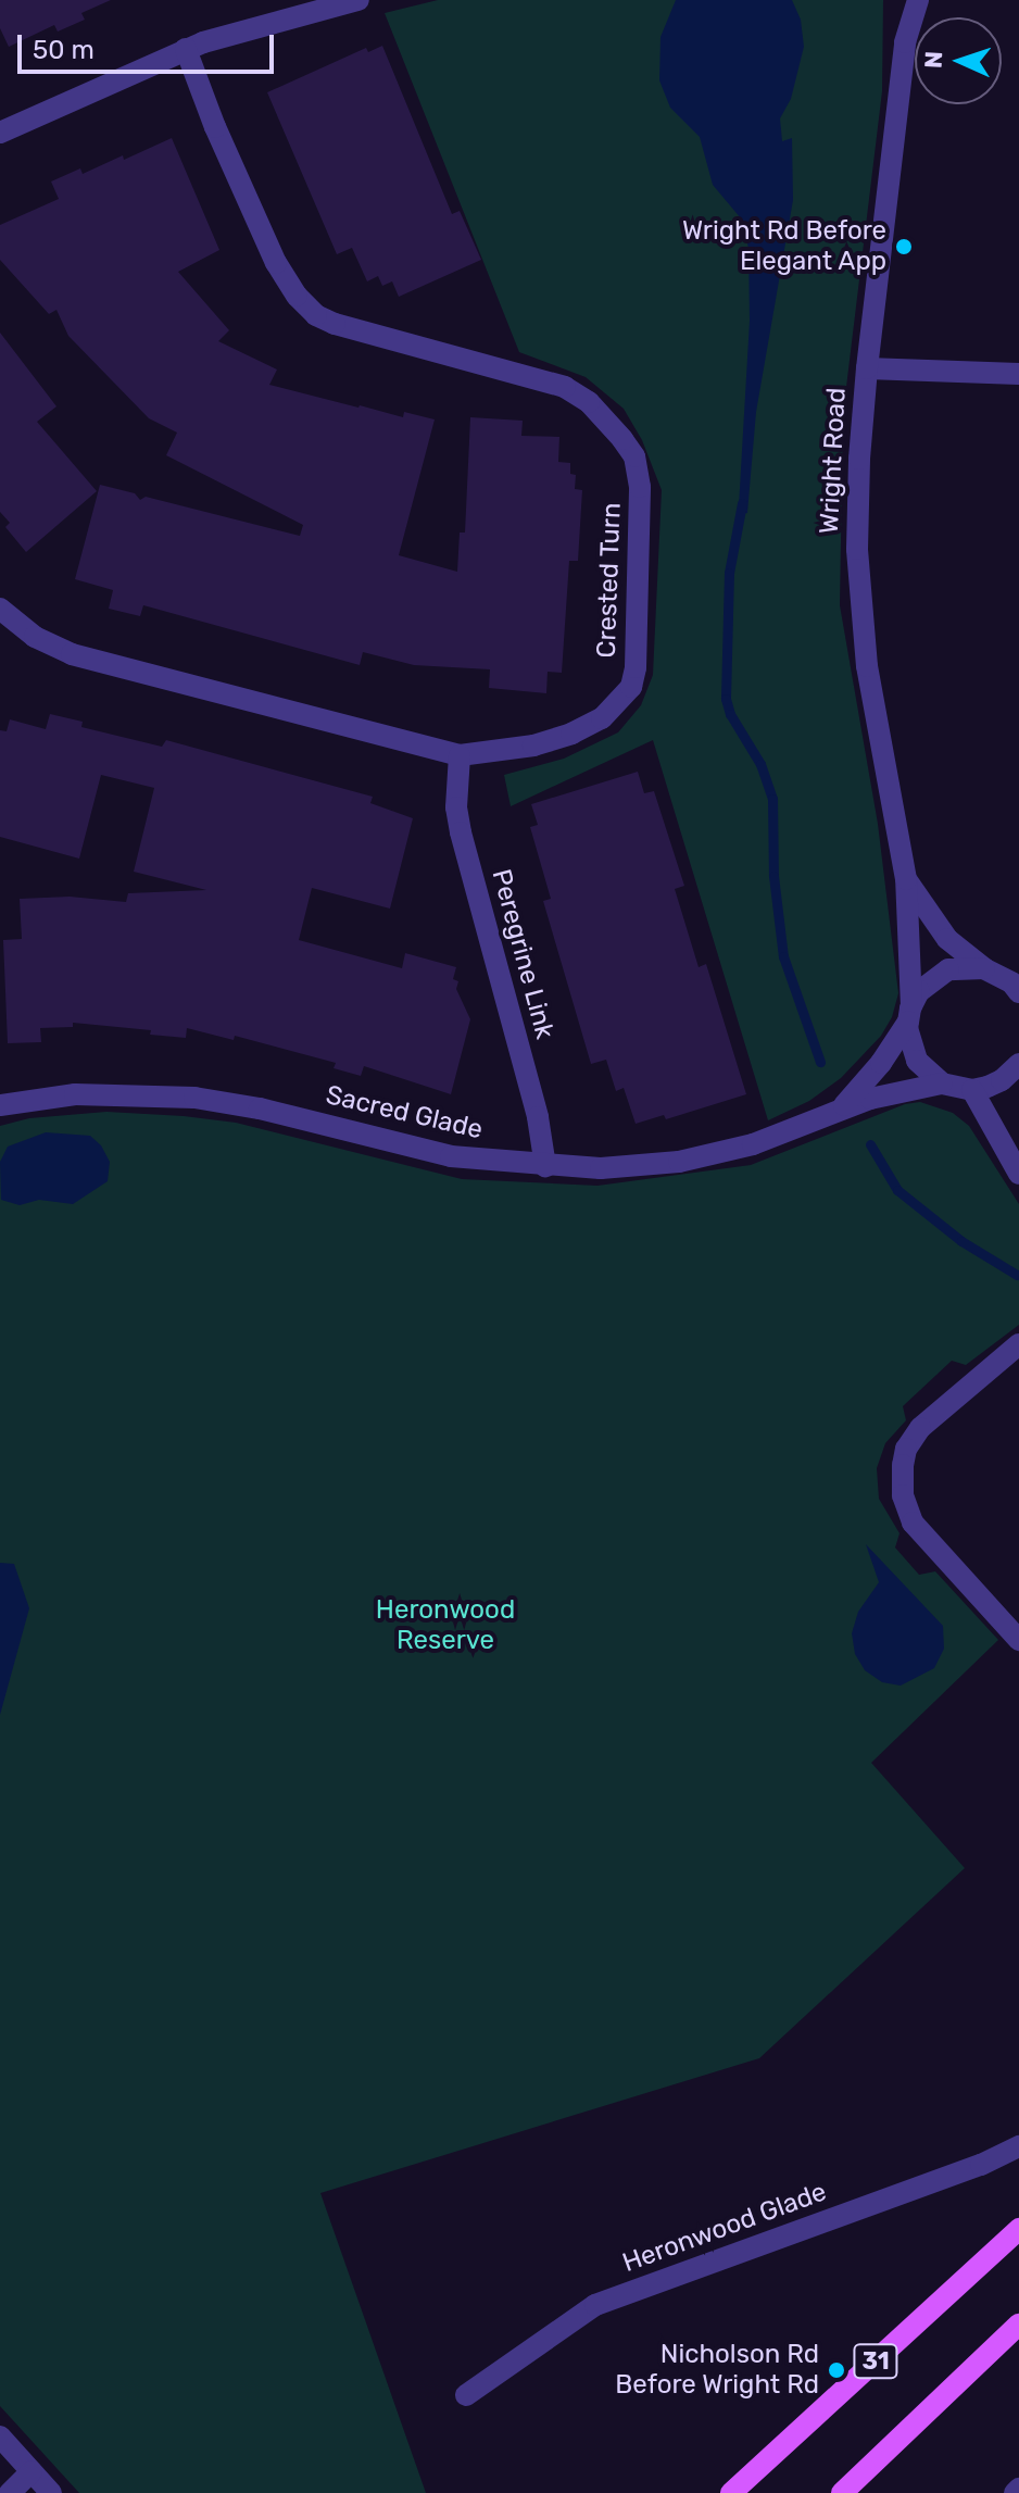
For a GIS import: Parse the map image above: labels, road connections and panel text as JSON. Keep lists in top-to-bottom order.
{
  "streets": {
    "main road": ["31"],
    "street": [
      "Wright Road",
      "Crested Turn",
      "Peregrine Link",
      "Sacred Glade",
      "Heronwood Glade"
    ]
  },
  "crossings": [
    ["Wright Road", "Sacred Glade"],
    ["Crested Turn", "Peregrine Link"],
    ["Peregrine Link", "Sacred Glade"]
  ],
  "parks": ["Heronwood Reserve"],
  "places": ["Wright Rd Before Elegant App", "Nicholson Rd Before Wright Rd"],
  "scale_bar": "50 m",
  "north": "left"
}
